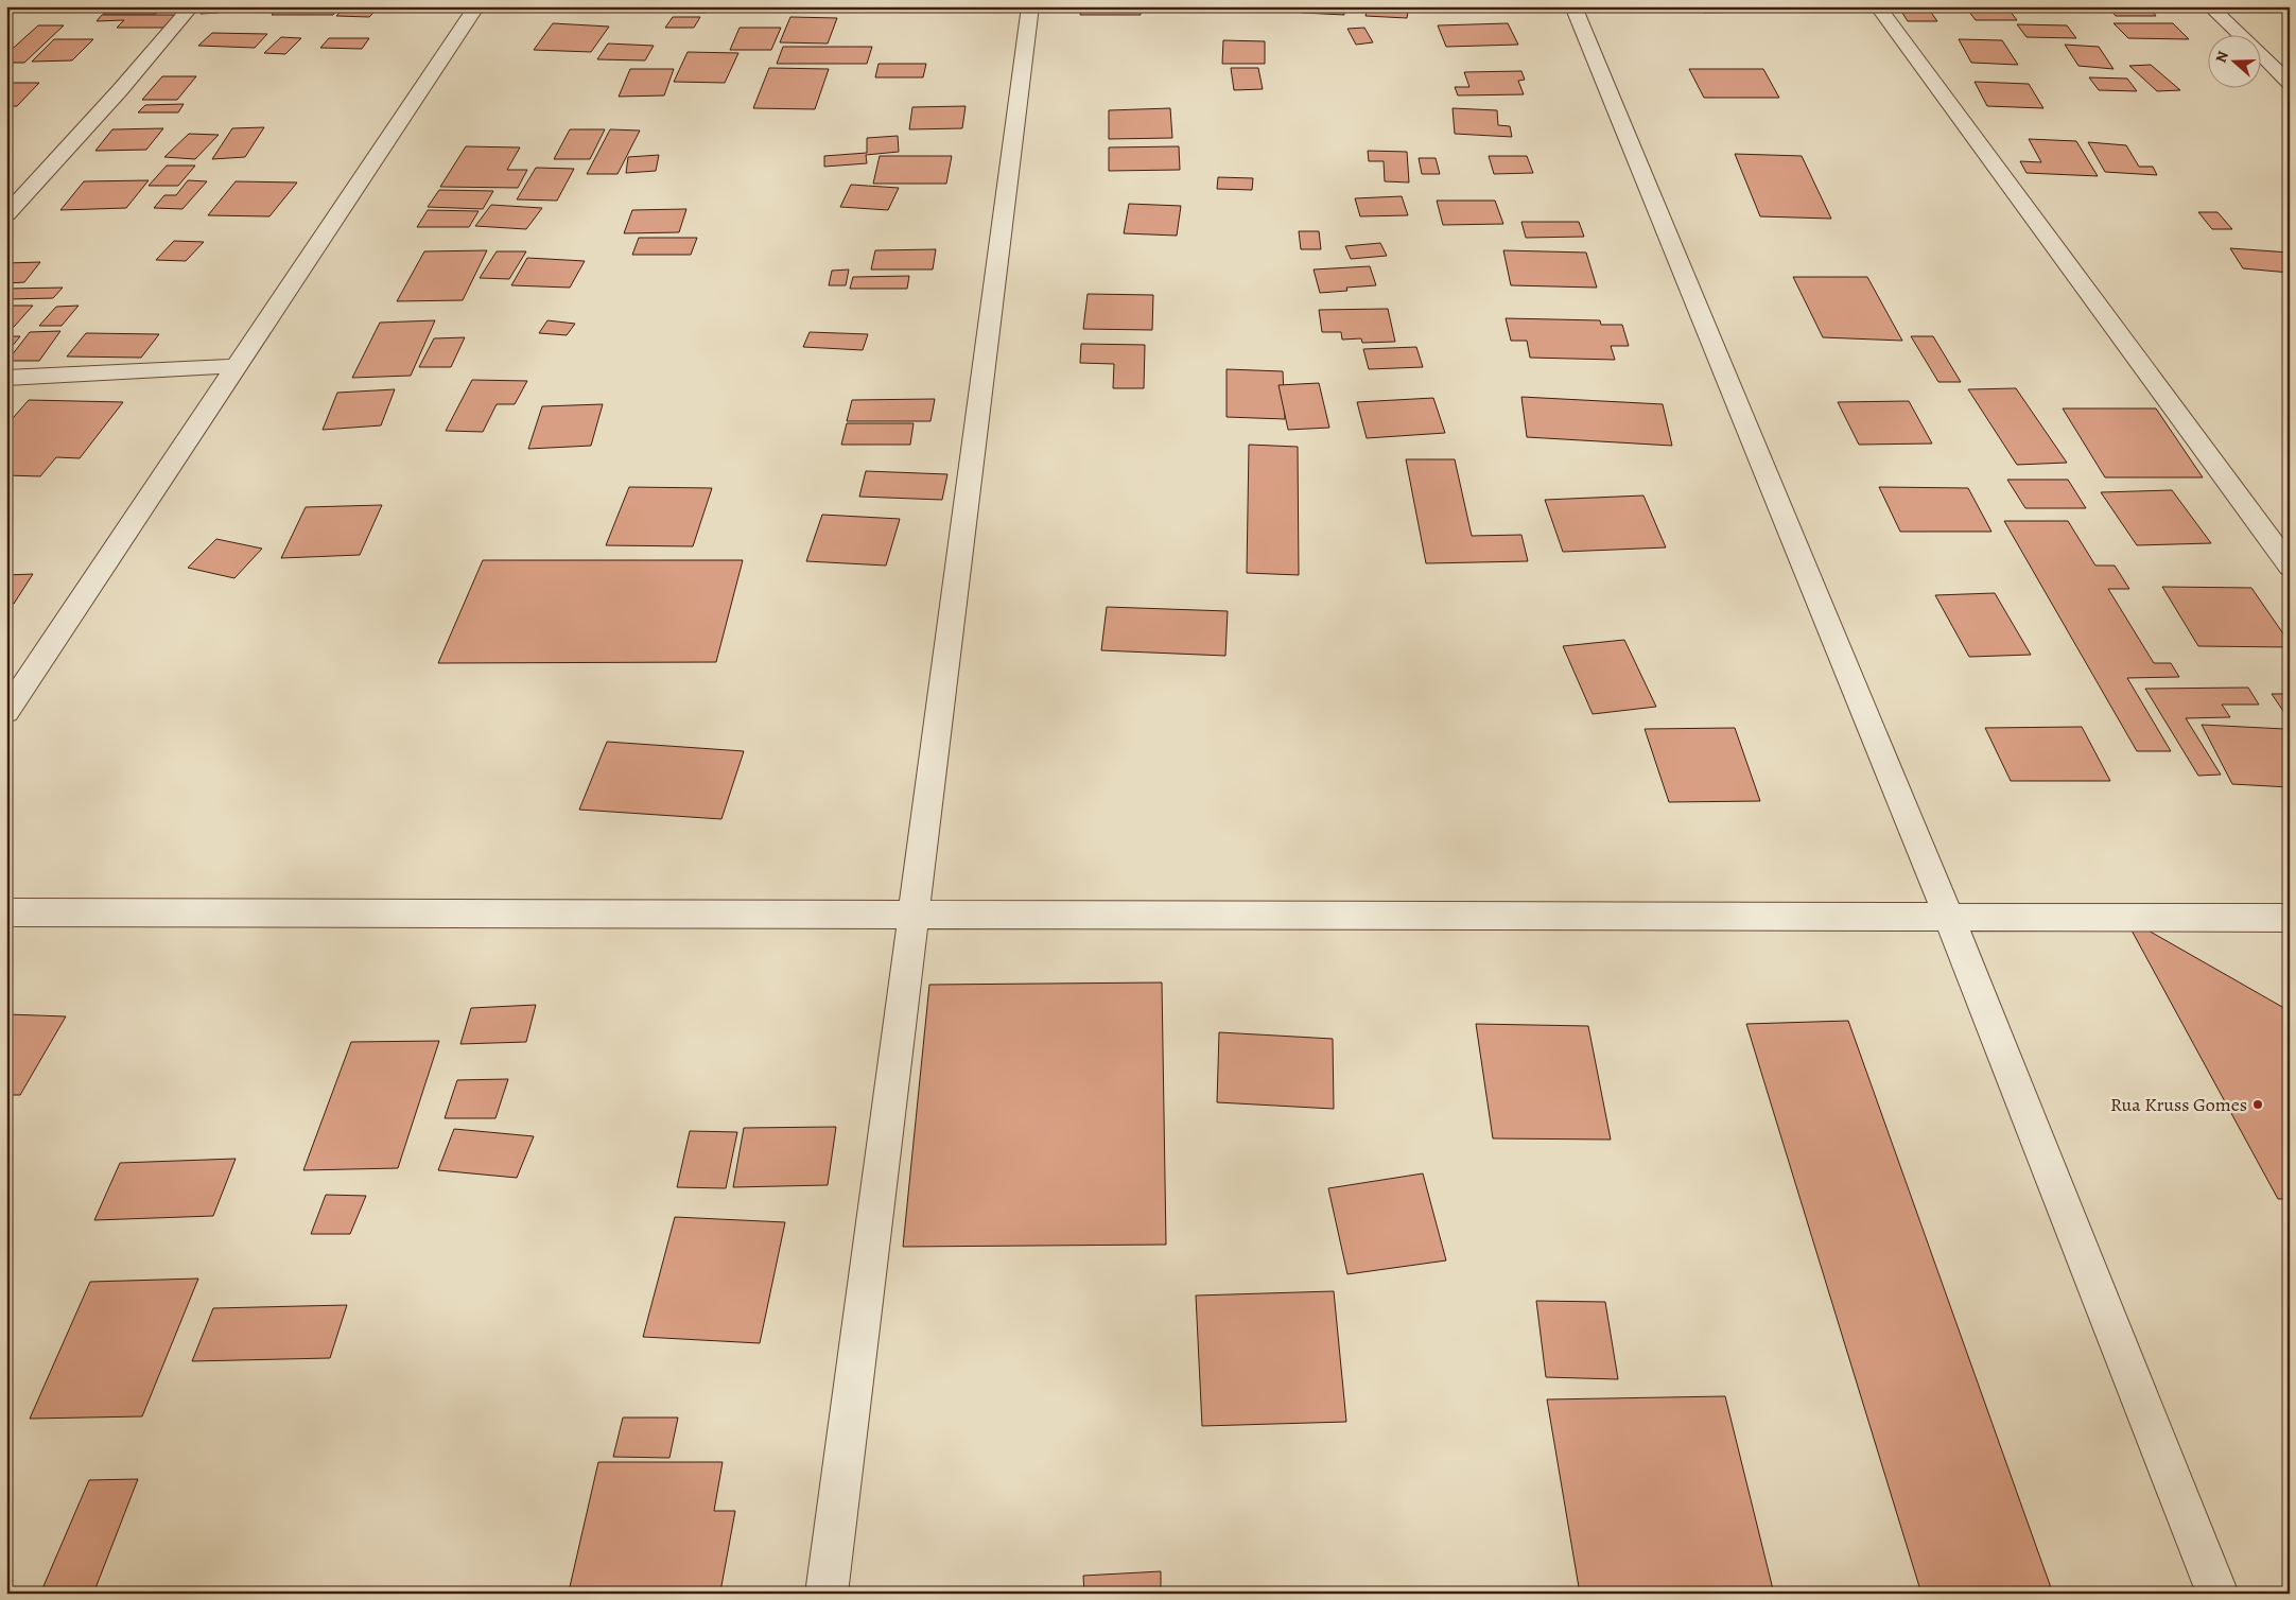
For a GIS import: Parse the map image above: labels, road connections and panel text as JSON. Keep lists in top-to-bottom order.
{
  "places": ["Rua Kruss Gomes"],
  "north": "left"
}
